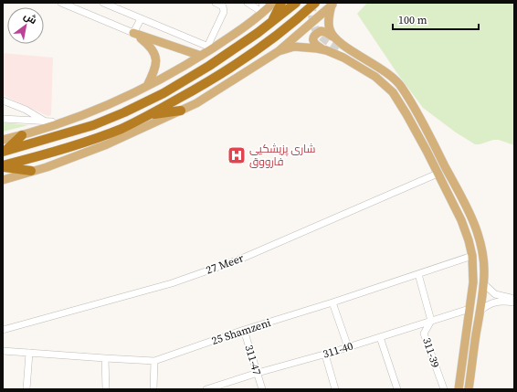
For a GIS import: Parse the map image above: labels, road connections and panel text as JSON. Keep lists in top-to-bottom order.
{
  "streets": {
    "street": [
      "27 Meer",
      "25 Shamzeni",
      "311-40",
      "311-39",
      "311-47"
    ]
  },
  "crossings": [
    ["25 Shamzeni", "311-39"],
    ["25 Shamzeni", "311-47"],
    ["311-40", "311-39"],
    ["311-40", "311-47"]
  ],
  "places": {
    "hospital": ["شاری پزیشکیی فارووق"]
  },
  "scale_bar": "100 m",
  "north": "top right"
}
